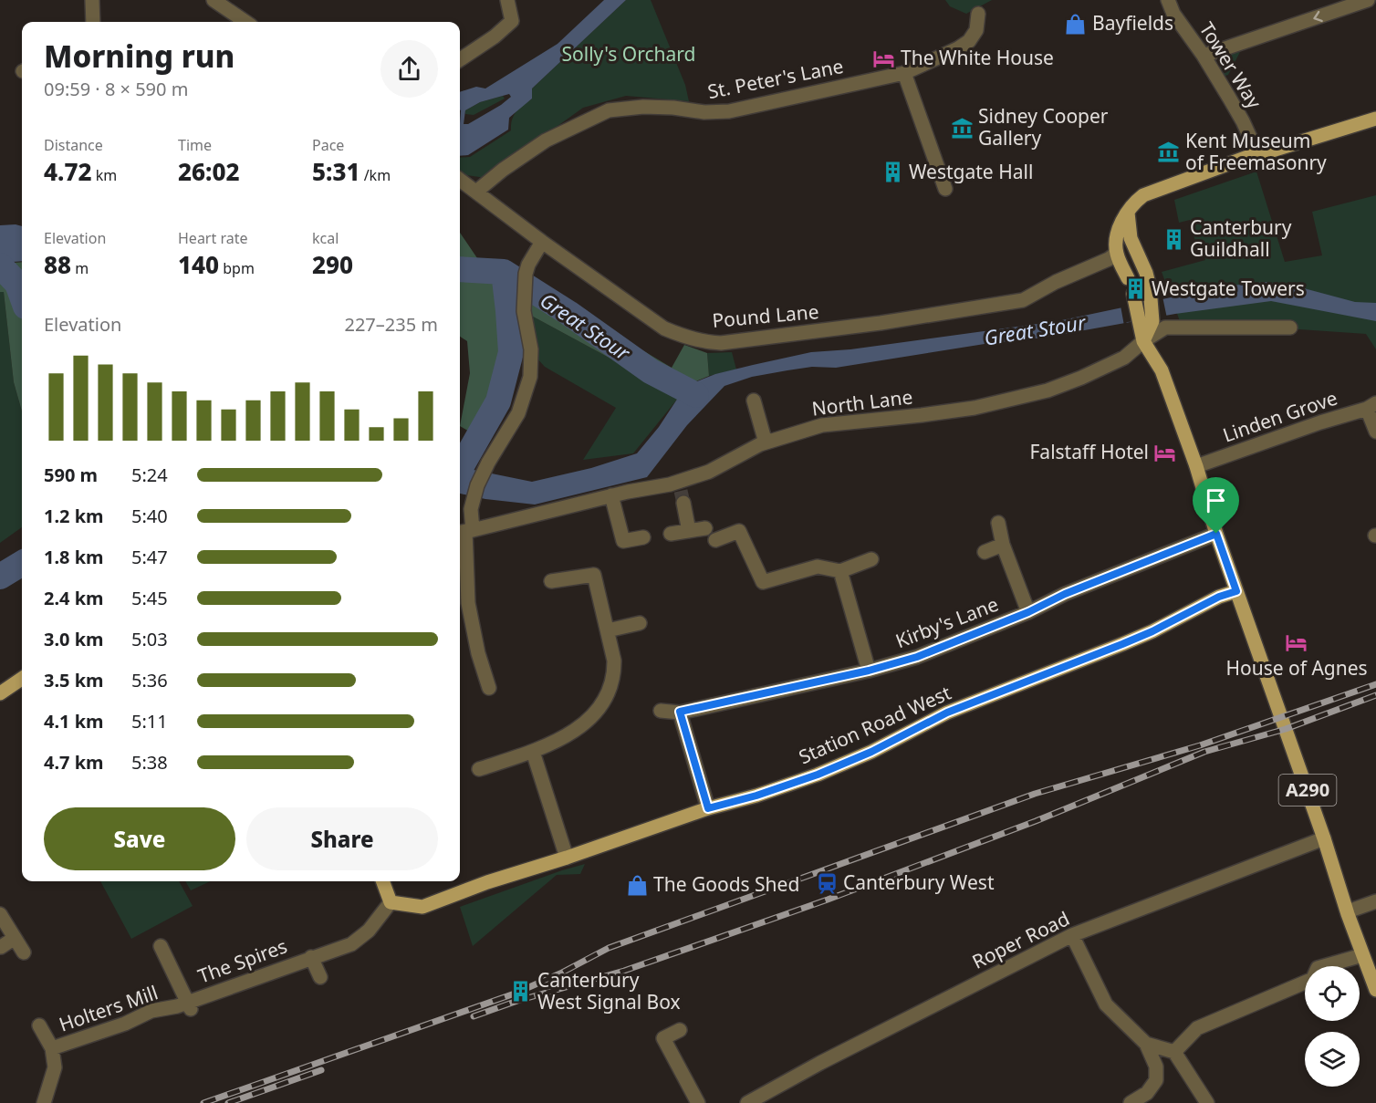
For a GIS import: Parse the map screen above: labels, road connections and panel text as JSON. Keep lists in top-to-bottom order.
{
  "streets": {
    "main road": ["Station Road West", "A290"],
    "street": [
      "Tower Way",
      "St. Peter's Lane",
      "Pound Lane",
      "North Lane",
      "Linden Grove",
      "Kirby's Lane",
      "Roper Road",
      "The Spires",
      "Holters Mill"
    ]
  },
  "crossings": [
    ["St. Peter's Lane", "Pound Lane"],
    ["North Lane", "A290"],
    ["Linden Grove", "A290"],
    ["Kirby's Lane", "A290"],
    ["Station Road West", "A290"],
    ["Station Road West", "The Spires"],
    ["A290", "Roper Road"],
    ["The Spires", "Holters Mill"]
  ],
  "water": ["Great Stour"],
  "parks": ["Solly's Orchard"],
  "places": {
    "shop": ["Bayfields", "The Goods Shed"],
    "hotel": ["The White House", "Falstaff Hotel", "House of Agnes"],
    "museum": ["Sidney Cooper Gallery", "Kent Museum of Freemasonry"],
    "building": [
      "Westgate Hall",
      "Canterbury Guildhall",
      "Westgate Towers",
      "Canterbury West Signal Box"
    ],
    "station": ["Canterbury West"]
  },
  "page": {
    "heading": ["Morning run", "09:59 · 8 × 590 m"],
    "stats": [
      ["Distance", "4.72 km"],
      ["Time", "26:02"],
      ["Pace", "5:31 /km"],
      ["Elevation", "88 m"],
      ["Heart rate", "140 bpm"],
      ["kcal", "290"]
    ],
    "chart": ["Elevation", "227–235 m"],
    "list": [
      {
        "name": "590 m",
        "note": "5:24"
      },
      {
        "name": "1.2 km",
        "note": "5:40"
      },
      {
        "name": "1.8 km",
        "note": "5:47"
      },
      {
        "name": "2.4 km",
        "note": "5:45"
      },
      {
        "name": "3.0 km",
        "note": "5:03"
      },
      {
        "name": "3.5 km",
        "note": "5:36"
      },
      {
        "name": "4.1 km",
        "note": "5:11"
      },
      {
        "name": "4.7 km",
        "note": "5:38"
      }
    ],
    "buttons": ["Save", "Share"]
  }
}
